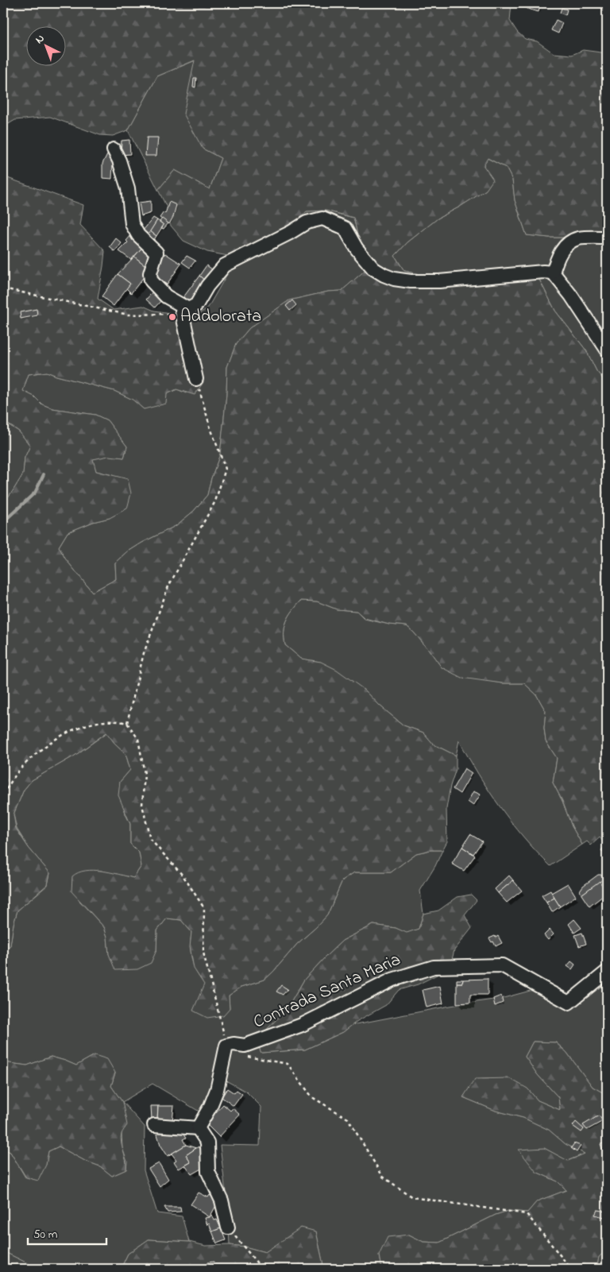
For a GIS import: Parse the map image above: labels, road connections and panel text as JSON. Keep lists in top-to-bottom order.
{
  "streets": {
    "street": ["Contrada Santa Maria"]
  },
  "places": ["Addolorata"],
  "scale_bar": "50 m",
  "north": "top left"
}
